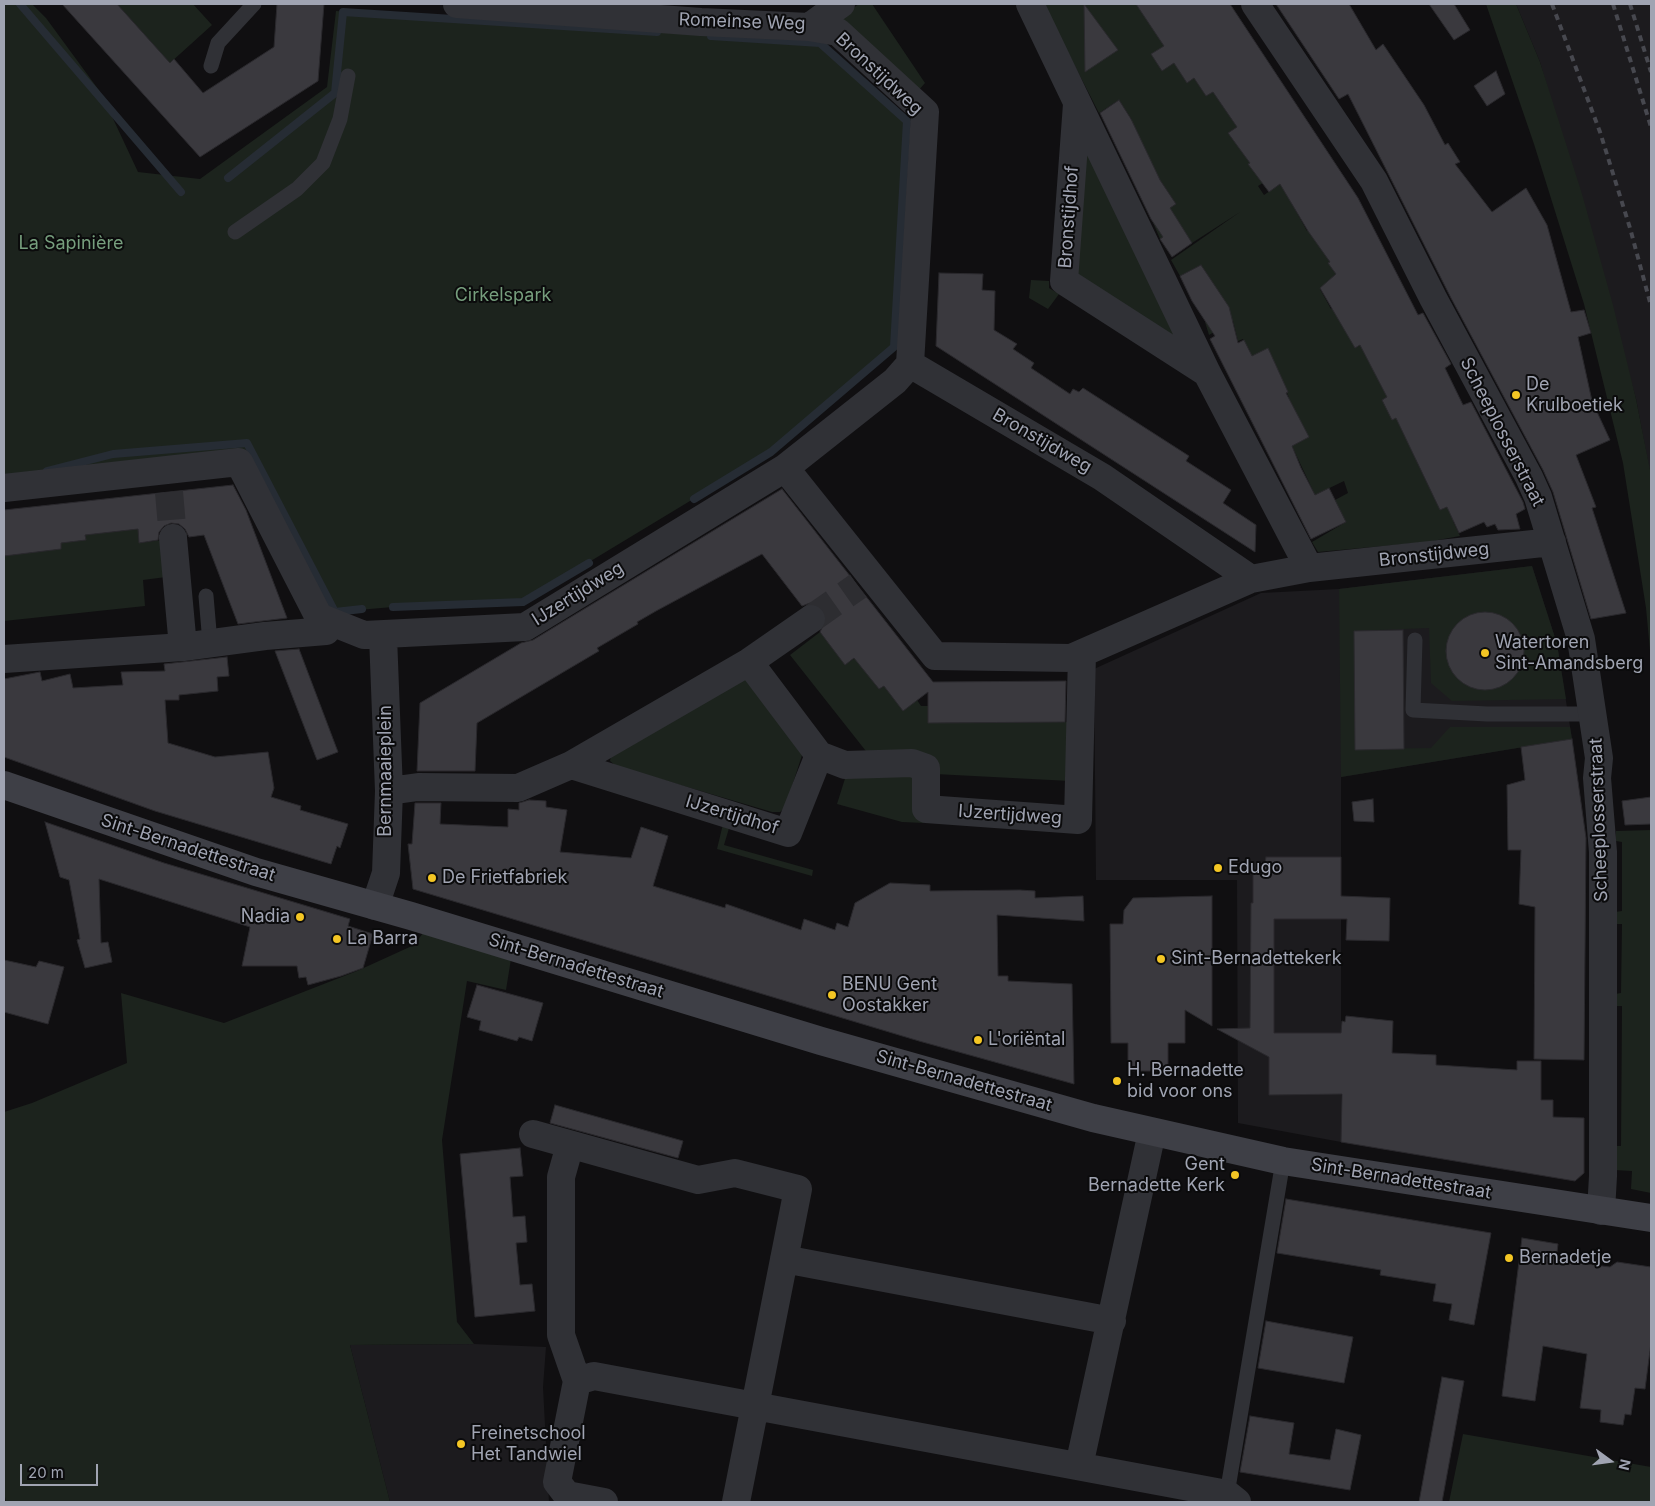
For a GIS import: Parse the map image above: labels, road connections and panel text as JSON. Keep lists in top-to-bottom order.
{
  "streets": {
    "street": [
      "Romeinse Weg",
      "Bronstijdweg",
      "Bronstijdhof",
      "Scheeplosserstraat",
      "IJzertijdweg",
      "Bernmaaieplein",
      "IJzertijdhof",
      "Sint-Bernadettestraat"
    ]
  },
  "crossings": [
    ["Romeinse Weg", "Bronstijdweg"],
    ["Bronstijdweg", "Bronstijdhof"],
    ["Bronstijdweg", "Scheeplosserstraat"],
    ["Bronstijdweg", "IJzertijdweg"],
    ["Scheeplosserstraat", "Sint-Bernadettestraat"],
    ["IJzertijdweg", "Bernmaaieplein"],
    ["IJzertijdweg", "IJzertijdhof"],
    ["Bernmaaieplein", "Sint-Bernadettestraat"]
  ],
  "parks": ["La Sapinière", "Cirkelspark"],
  "places": [
    "De Krulboetiek",
    "Watertoren Sint-Amandsberg",
    "Edugo",
    "De Frietfabriek",
    "Nadia",
    "La Barra",
    "Sint-Bernadettekerk",
    "BENU Gent Oostakker",
    "L'oriëntal",
    "H. Bernadette bid voor ons",
    "Gent Bernadette Kerk",
    "Bernadetje",
    "Freinetschool Het Tandwiel"
  ],
  "scale_bar": "20 m",
  "north": "right"
}
